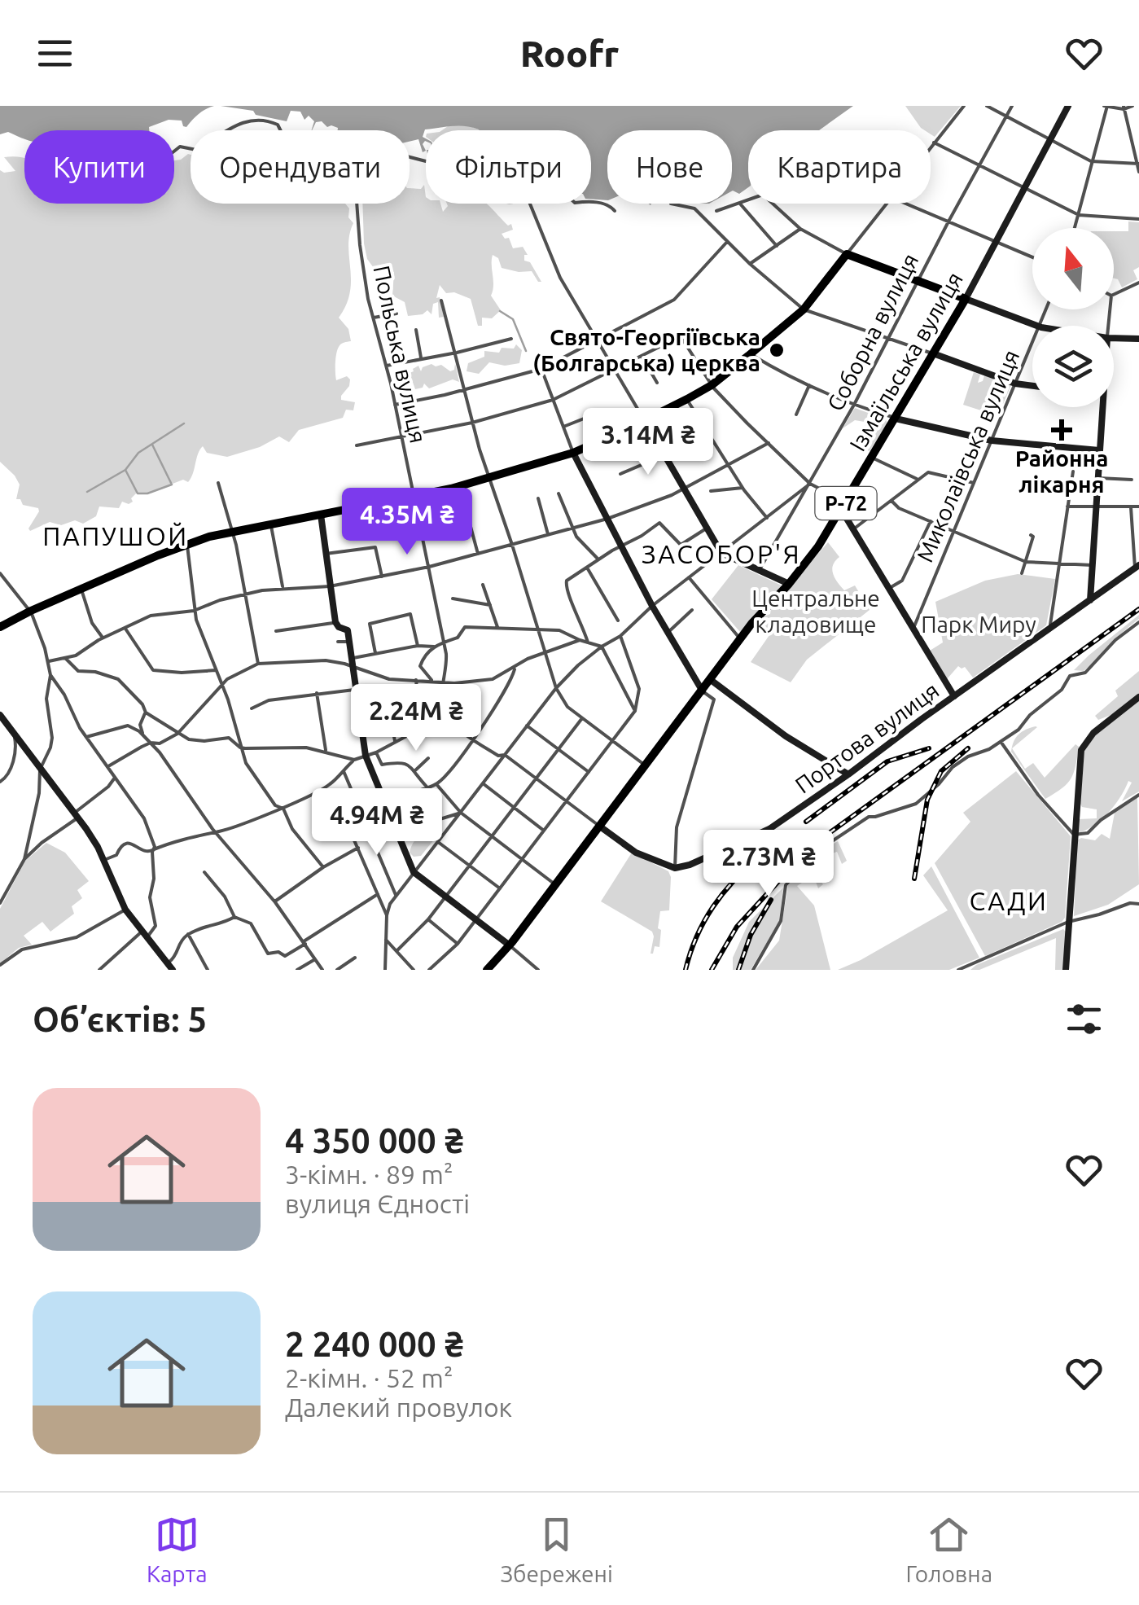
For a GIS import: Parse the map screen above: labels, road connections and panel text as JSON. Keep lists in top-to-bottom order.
{
  "streets": {
    "main road": ["Ізмаїльська вулиця", "Р-72"],
    "street": [
      "Соборна вулиця",
      "Польська вулиця",
      "Миколаївська вулиця",
      "Портова вулиця"
    ]
  },
  "districts": ["ПАПУШОЙ", "ЗАСОБОР'Я", "САДИ"],
  "parks": ["Центральне кладовище", "Парк Миру"],
  "places": {
    "other": ["Свято-Георгіївська (Болгарська) церква"],
    "health": ["Районна лікарня"]
  },
  "north": "top",
  "page": {
    "header": "Roofr",
    "chip": [
      "Купити",
      "Орендувати",
      "Фільтри",
      "Нове",
      "Квартира"
    ],
    "price": [
      "3.14M ₴",
      "4.35M ₴",
      "2.24M ₴",
      "4.94M ₴",
      "2.73M ₴"
    ],
    "heading": "Об’єктів: 5",
    "list": [
      {
        "name": "4 350 000 ₴",
        "note": "3-кімн. · 89 m² · вулиця Єдності"
      },
      {
        "name": "2 240 000 ₴",
        "note": "2-кімн. · 52 m² · Далекий провулок"
      }
    ],
    "tabs": ["Карта", "Збережені", "Головна"]
  }
}
